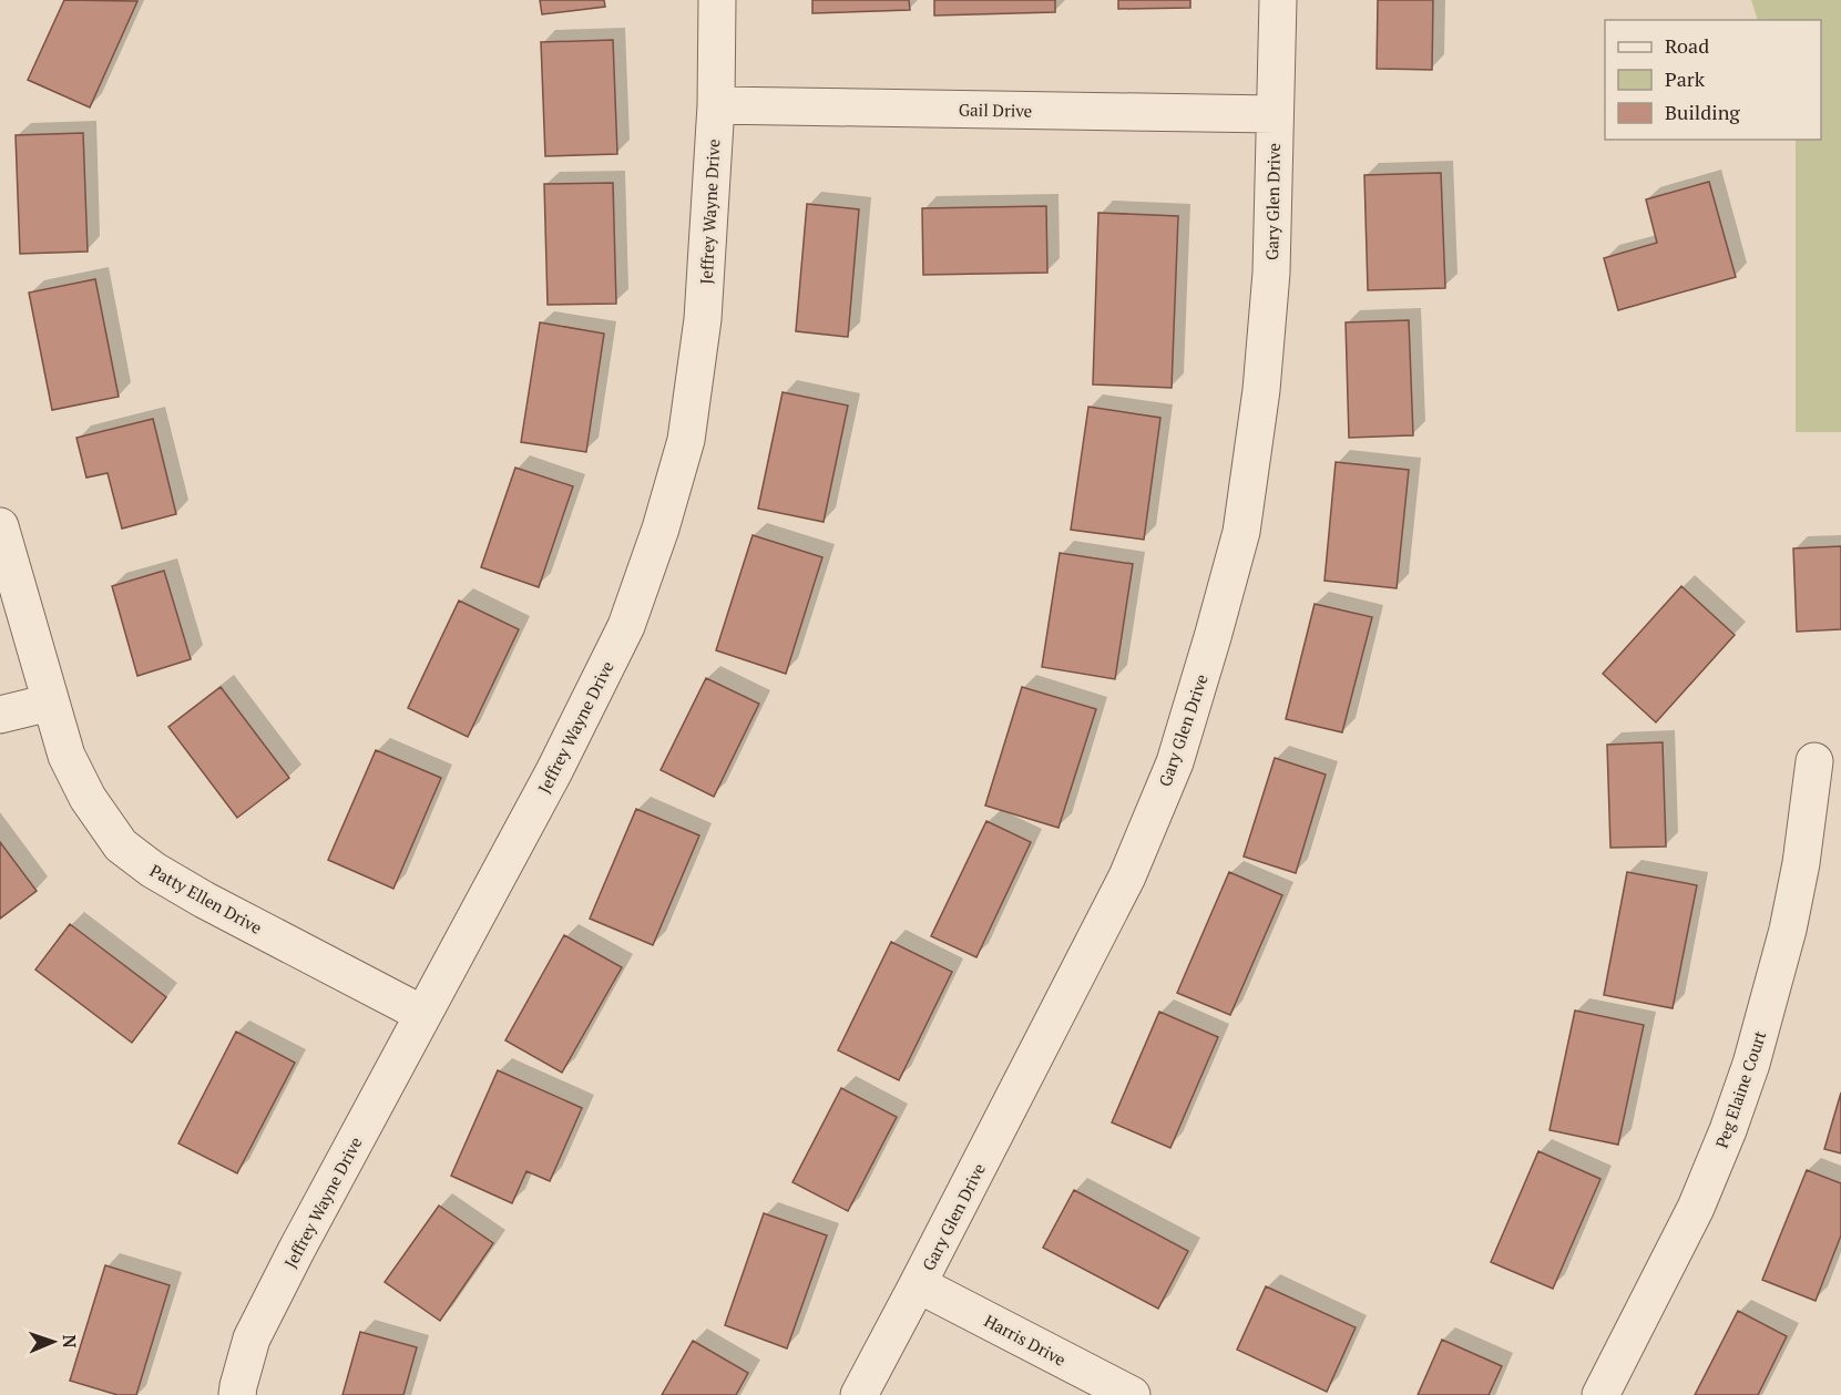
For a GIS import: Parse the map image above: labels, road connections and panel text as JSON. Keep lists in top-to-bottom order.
{
  "streets": {
    "street": [
      "Gail Drive",
      "Gary Glen Drive",
      "Jeffrey Wayne Drive",
      "Patty Ellen Drive",
      "Peg Elaine Court",
      "Harris Drive"
    ]
  },
  "crossings": [
    ["Gail Drive", "Gary Glen Drive"],
    ["Gail Drive", "Jeffrey Wayne Drive"],
    ["Gary Glen Drive", "Harris Drive"],
    ["Jeffrey Wayne Drive", "Patty Ellen Drive"]
  ],
  "legend": ["Road", "Park", "Building"],
  "north": "right"
}
